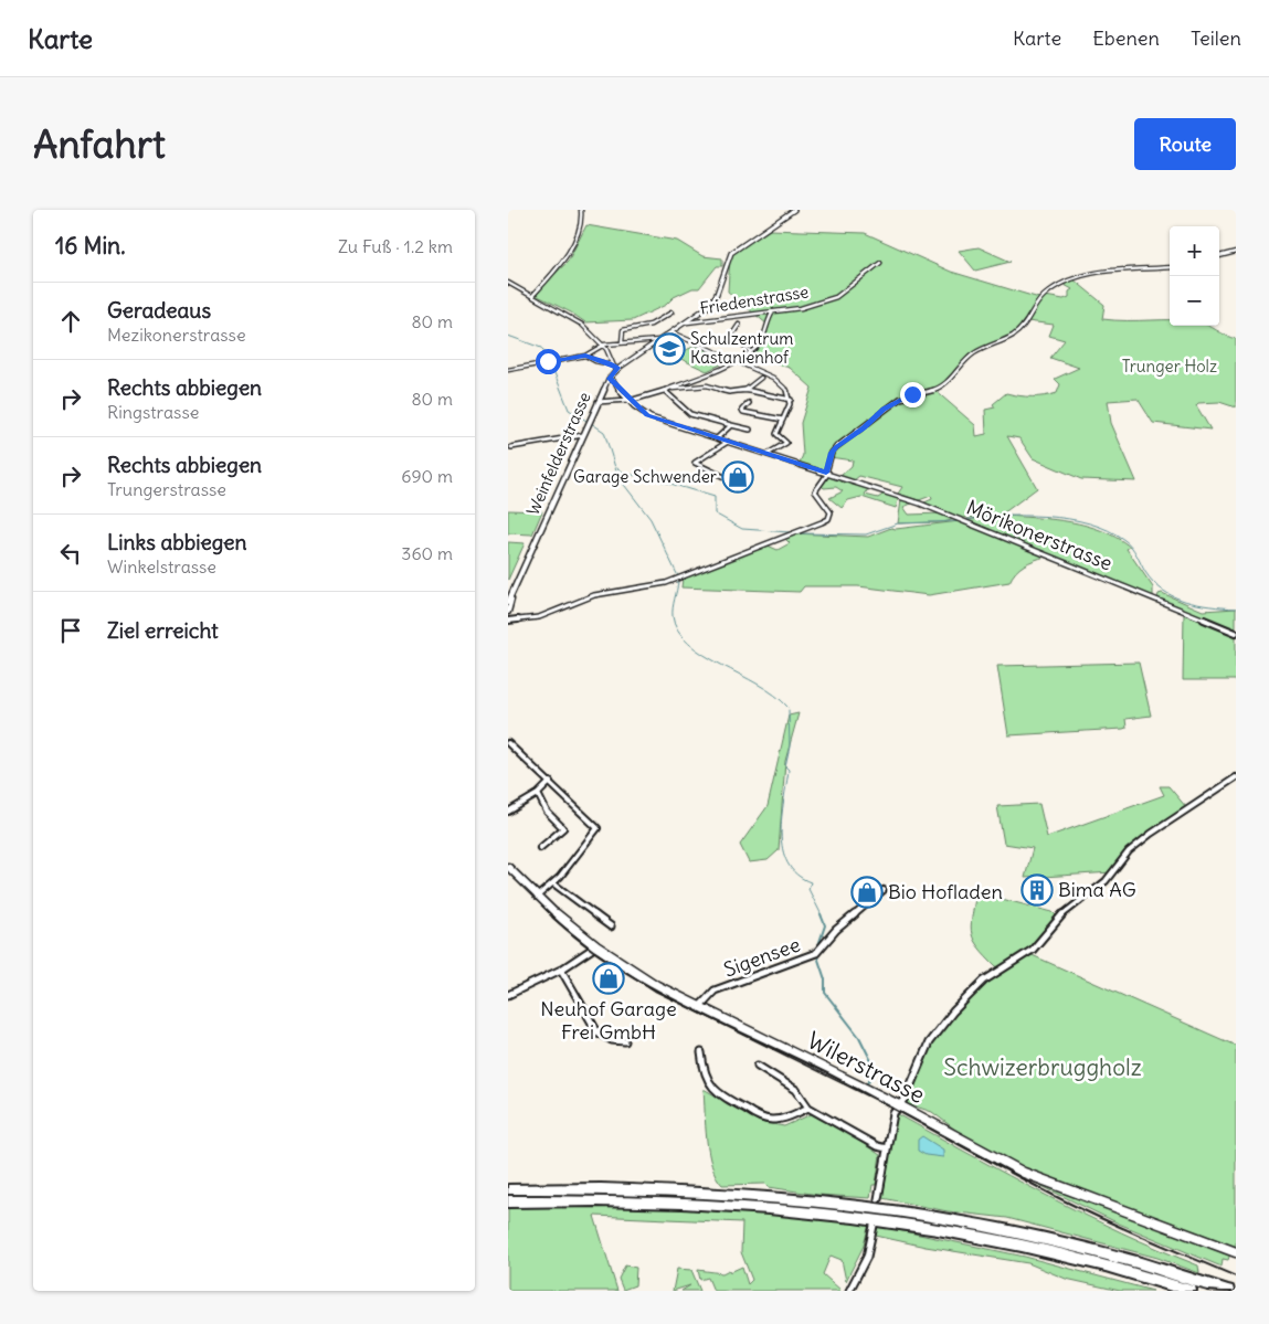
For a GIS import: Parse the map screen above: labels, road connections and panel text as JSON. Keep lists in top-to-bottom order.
{
  "streets": {
    "main road": ["Weinfelderstrasse", "Wilerstrasse"],
    "street": ["Friedenstrasse", "Mörikonerstrasse", "Sigensee"]
  },
  "crossings": [
    ["Friedenstrasse", "Weinfelderstrasse"],
    ["Weinfelderstrasse", "Mörikonerstrasse"],
    ["Sigensee", "Wilerstrasse"]
  ],
  "parks": ["Trunger Holz", "Schwizerbruggholz"],
  "places": {
    "school or university": ["Schulzentrum Kastanienhof"],
    "shop": ["Garage Schwender", "Bio Hofladen", "Neuhof Garage Frei GmbH"],
    "building": ["Bima AG"]
  },
  "page": {
    "header": "Karte",
    "nav": ["Karte", "Ebenen", "Teilen"],
    "buttons": "Route",
    "title": "Anfahrt",
    "heading": ["16 Min.", "Zu Fuß · 1.2 km"],
    "map_buttons": ["+", "−"],
    "list": [
      ["Geradeaus", "Mezikonerstrasse", "80 m"],
      ["Rechts abbiegen", "Ringstrasse", "80 m"],
      ["Rechts abbiegen", "Trungerstrasse", "690 m"],
      ["Links abbiegen", "Winkelstrasse", "360 m"],
      "Ziel erreicht"
    ]
  }
}
